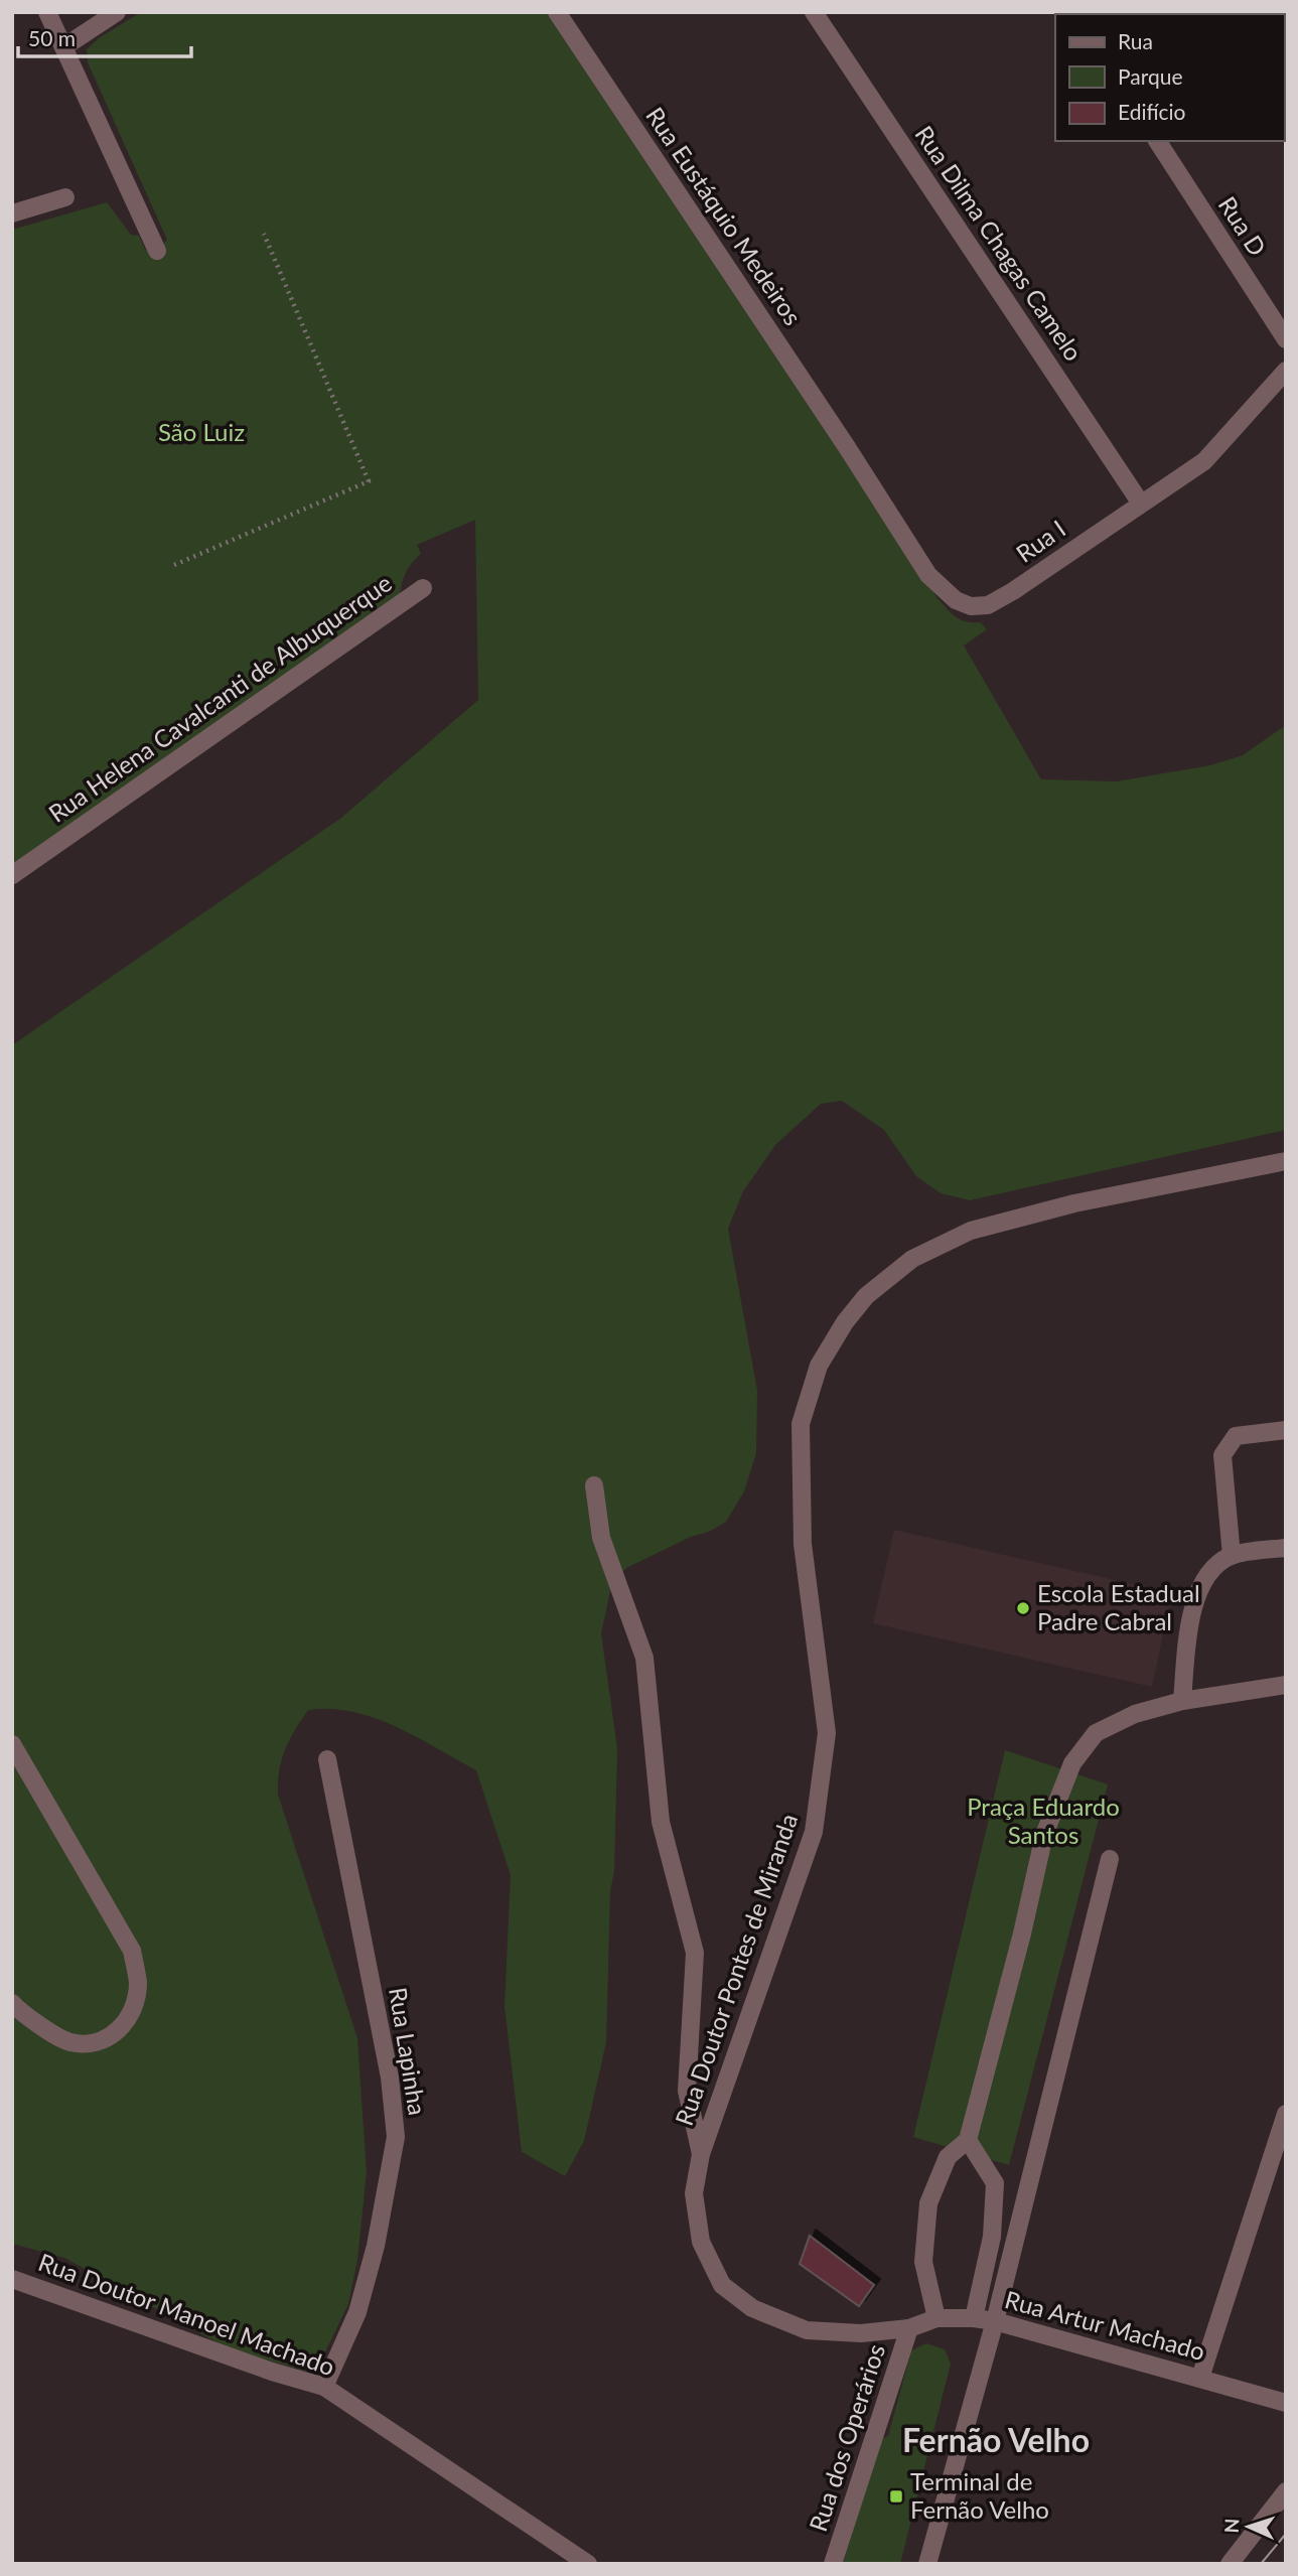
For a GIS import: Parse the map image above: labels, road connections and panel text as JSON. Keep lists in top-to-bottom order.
{
  "streets": {
    "street": [
      "Rua Eustáquio Medeiros",
      "Rua D",
      "Rua Dilma Chagas Camelo",
      "Rua I",
      "Rua Helena Cavalcanti de Albuquerque",
      "Rua Doutor Pontes de Miranda",
      "Rua Lapinha",
      "Rua Doutor Manoel Machado",
      "Rua Artur Machado",
      "Rua dos Operários"
    ]
  },
  "crossings": [
    ["Rua Eustáquio Medeiros", "Rua I"],
    ["Rua Dilma Chagas Camelo", "Rua I"],
    ["Rua Doutor Pontes de Miranda", "Rua Artur Machado"],
    ["Rua Doutor Pontes de Miranda", "Rua dos Operários"],
    ["Rua Lapinha", "Rua Doutor Manoel Machado"],
    ["Rua Artur Machado", "Rua dos Operários"]
  ],
  "districts": ["Fernão Velho"],
  "parks": ["São Luiz", "Praça Eduardo Santos"],
  "places": {
    "other": ["Escola Estadual Padre Cabral"],
    "transit": ["Terminal de Fernão Velho"]
  },
  "legend": ["Rua", "Parque", "Edifício"],
  "scale_bar": "50 m",
  "north": "left"
}
